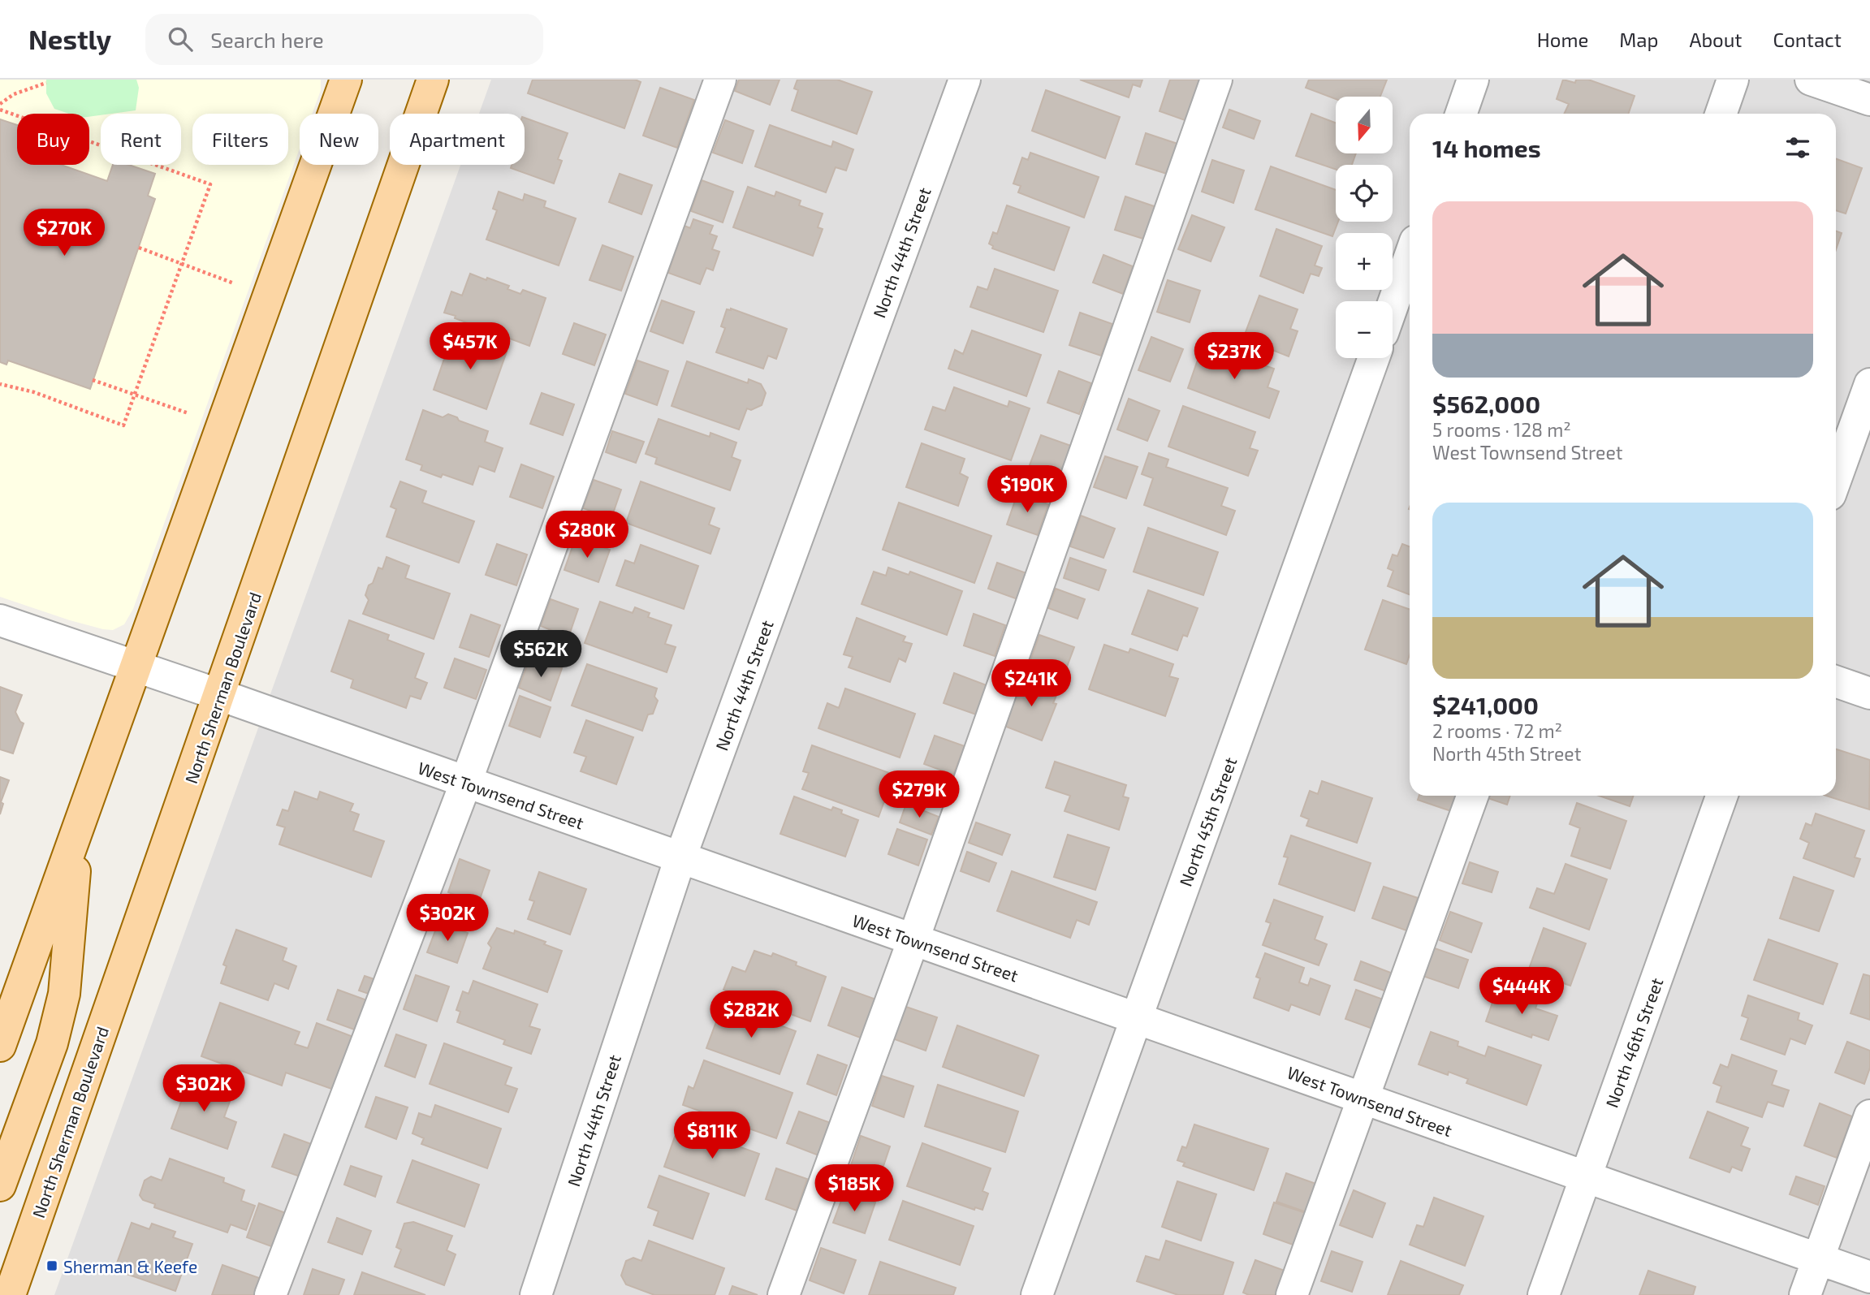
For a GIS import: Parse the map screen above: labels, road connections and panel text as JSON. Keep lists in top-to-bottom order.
{
  "streets": {
    "main road": ["North Sherman Boulevard"],
    "street": [
      "North 44th Street",
      "West Townsend Street",
      "North 45th Street",
      "North 46th Street"
    ]
  },
  "crossings": [
    ["North 44th Street", "West Townsend Street"],
    ["North Sherman Boulevard", "West Townsend Street"],
    ["West Townsend Street", "North 45th Street"],
    ["West Townsend Street", "North 46th Street"]
  ],
  "places": {
    "transit": ["Sherman & Keefe"]
  },
  "north": "bottom",
  "page": {
    "header": "Nestly",
    "search": "Search here",
    "nav": [
      "Home",
      "Map",
      "About",
      "Contact"
    ],
    "map_buttons": ["+", "−"],
    "chip": [
      "Buy",
      "Rent",
      "Filters",
      "New",
      "Apartment"
    ],
    "heading": "14 homes",
    "list": [
      {
        "name": "$562,000",
        "note": "5 rooms · 128 m² · West Townsend Street"
      },
      {
        "name": "$241,000",
        "note": "2 rooms · 72 m² · North 45th Street"
      }
    ],
    "price": [
      "$270K",
      "$457K",
      "$237K",
      "$190K",
      "$280K",
      "$562K",
      "$241K",
      "$279K",
      "$302K",
      "$444K",
      "$282K",
      "$302K",
      "$811K",
      "$185K"
    ]
  }
}
